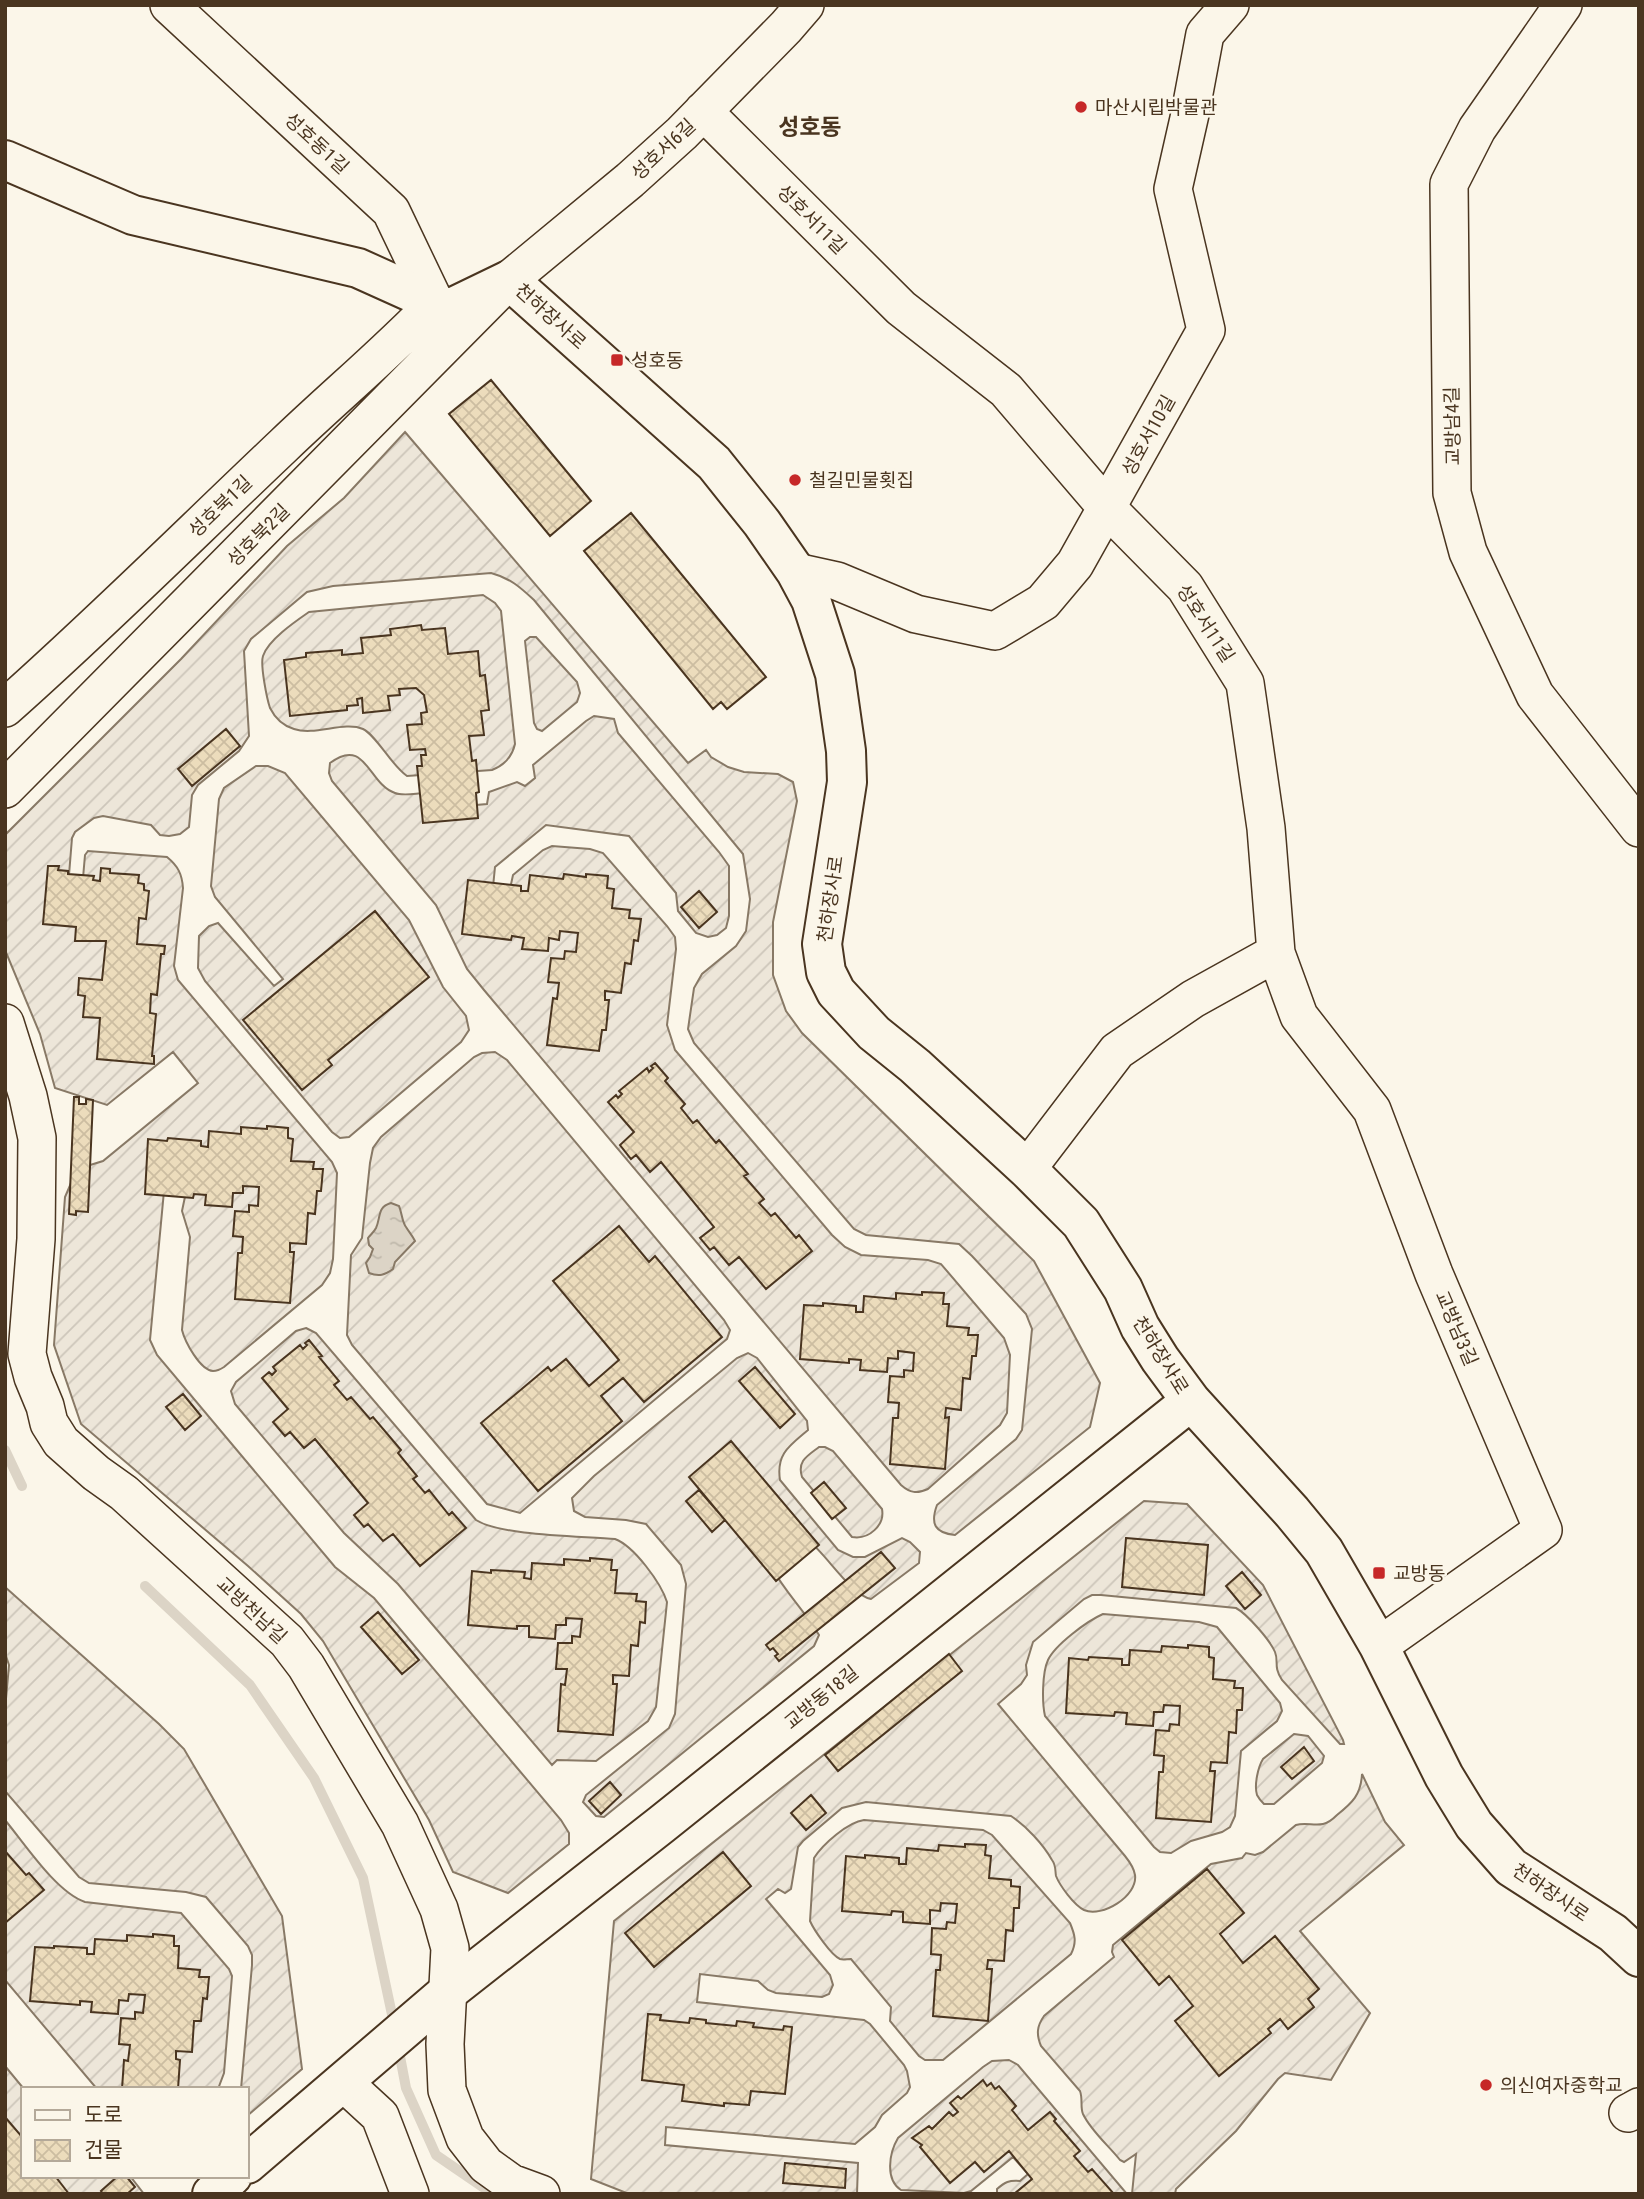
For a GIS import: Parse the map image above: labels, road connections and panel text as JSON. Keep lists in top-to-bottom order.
{
  "streets": {
    "main road": ["천하장사로", "교방동18길"],
    "street": [
      "성호동1길",
      "성호서6길",
      "성호서11길",
      "교방남4길",
      "성호서10길",
      "성호북1길",
      "성호북2길",
      "교방남3길",
      "교방천남길"
    ]
  },
  "crossings": [
    ["성호동1길", "천하장사로"],
    ["성호동1길", "성호북1길"],
    ["성호서6길", "성호서11길"],
    ["성호서6길", "천하장사로"],
    ["성호서6길", "성호북2길"],
    ["성호서11길", "성호서10길"],
    ["성호서11길", "교방남3길"],
    ["천하장사로", "성호서10길"],
    ["천하장사로", "성호북1길"],
    ["천하장사로", "성호북2길"],
    ["천하장사로", "교방남3길"],
    ["천하장사로", "교방동18길"],
    ["교방천남길", "교방동18길"]
  ],
  "districts": ["성호동"],
  "places": {
    "other": ["마산시립박물관", "철길민물횟집", "의신여자중학교"],
    "transit": ["성호동", "교방동"]
  },
  "legend": ["도로", "건물"]
}
